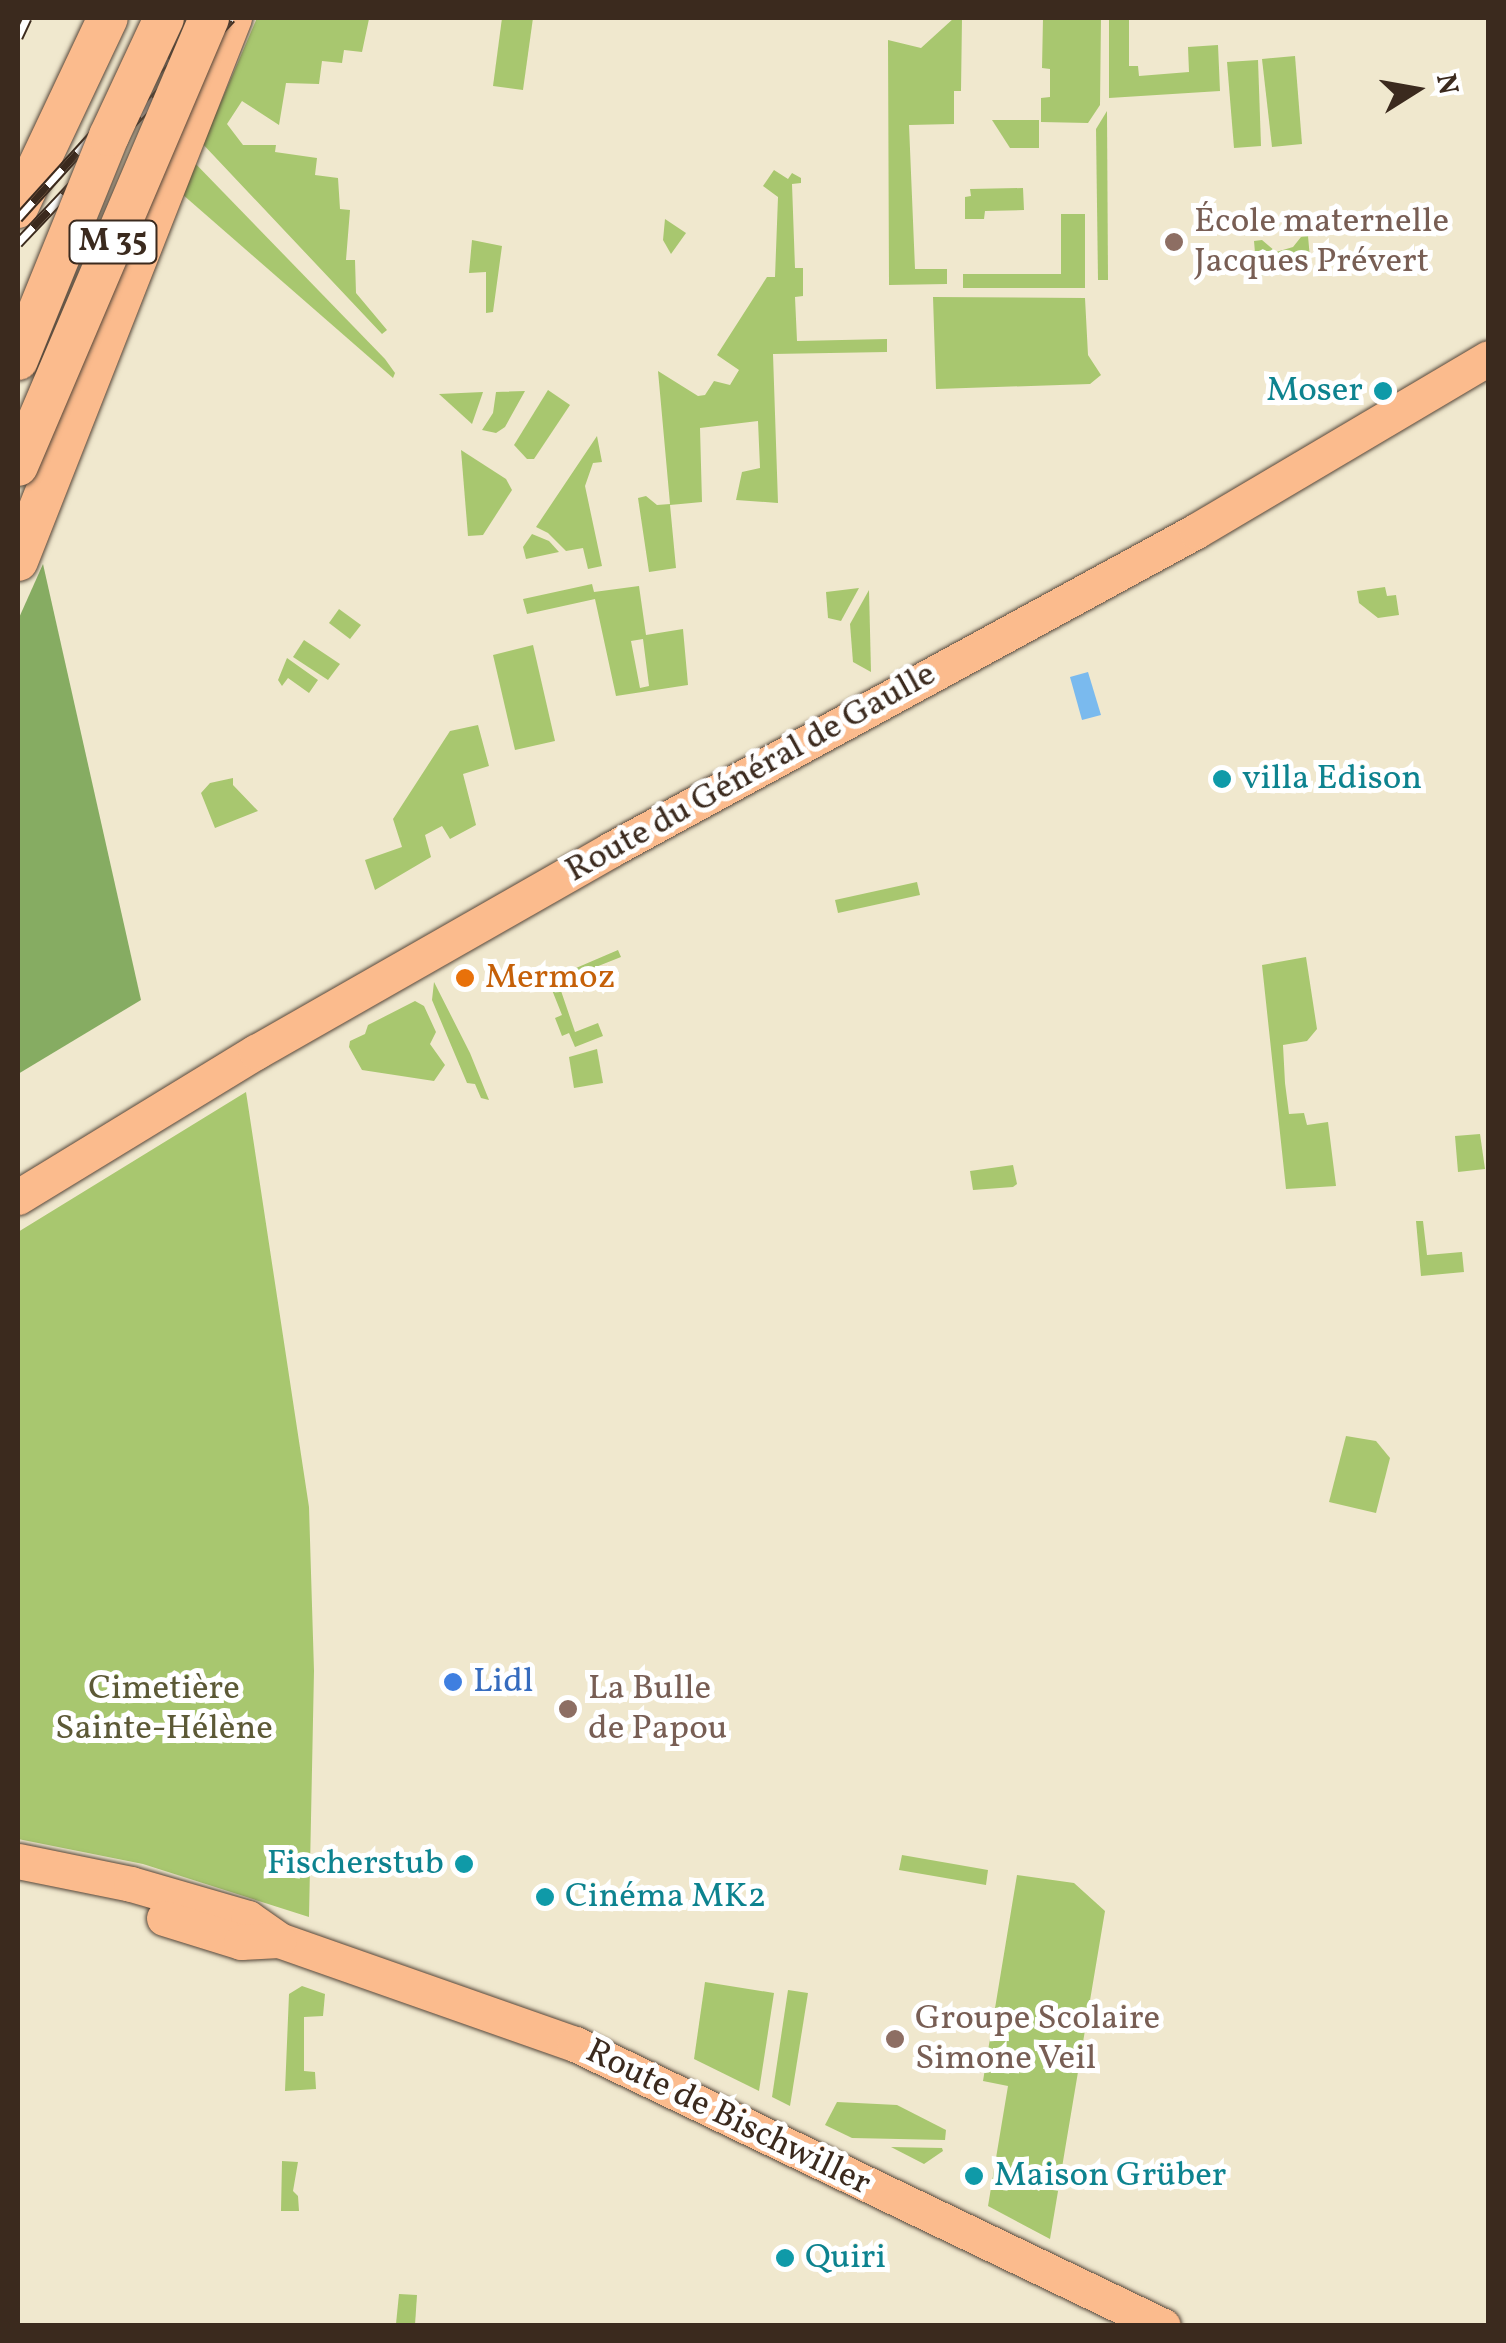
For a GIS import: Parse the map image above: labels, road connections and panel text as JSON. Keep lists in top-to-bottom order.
{
  "streets": {
    "highway": ["M 35"],
    "main road": ["Route du Général de Gaulle", "Route de Bischwiller"]
  },
  "parks": ["Cimetière Sainte-Hélène"],
  "places": [
    "École maternelle Jacques Prévert",
    "Moser",
    "villa Edison",
    "Mermoz",
    "Lidl",
    "La Bulle de Papou",
    "Fischerstub",
    "Cinéma MK2",
    "Groupe Scolaire Simone Veil",
    "Maison Grüber",
    "Quiri"
  ],
  "north": "right"
}
